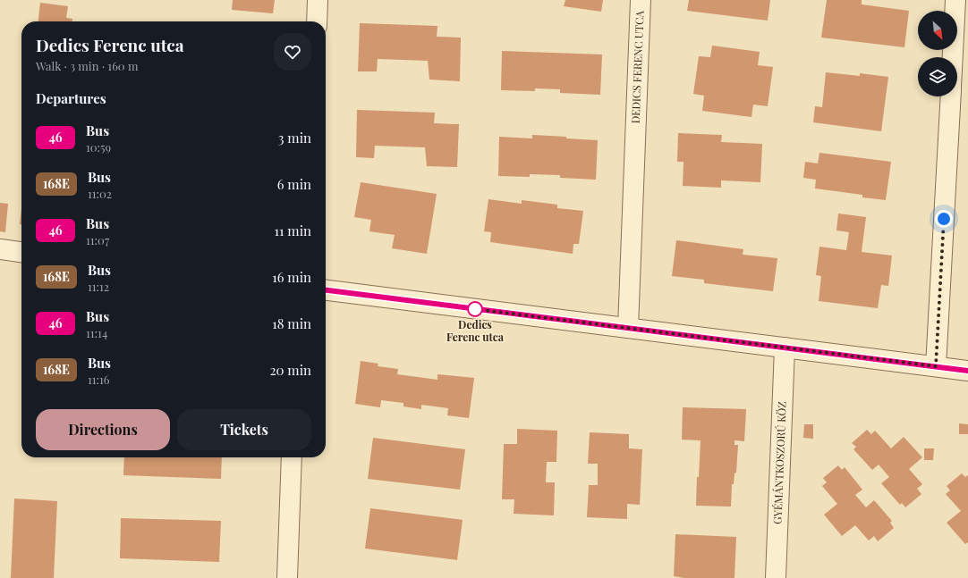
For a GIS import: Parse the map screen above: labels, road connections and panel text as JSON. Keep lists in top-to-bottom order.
{
  "streets": {
    "street": ["DEDICS FERENC UTCA", "GYÉMÁNTKOSZORÚ KÖZ"]
  },
  "places": ["Dedics Ferenc utca"],
  "lines": ["bus line 46"],
  "north": "bottom right",
  "page": {
    "heading": [
      ["Dedics Ferenc utca", "Walk · 3 min · 160 m"],
      "Departures"
    ],
    "list": [
      {
        "mark": "46",
        "name": "Bus",
        "note": "10:59",
        "value": "3 min"
      },
      {
        "mark": "168E",
        "name": "Bus",
        "note": "11:02",
        "value": "6 min"
      },
      {
        "mark": "46",
        "name": "Bus",
        "note": "11:07",
        "value": "11 min"
      },
      {
        "mark": "168E",
        "name": "Bus",
        "note": "11:12",
        "value": "16 min"
      },
      {
        "mark": "46",
        "name": "Bus",
        "note": "11:14",
        "value": "18 min"
      },
      {
        "mark": "168E",
        "name": "Bus",
        "note": "11:16",
        "value": "20 min"
      }
    ],
    "buttons": ["Directions", "Tickets"]
  }
}
